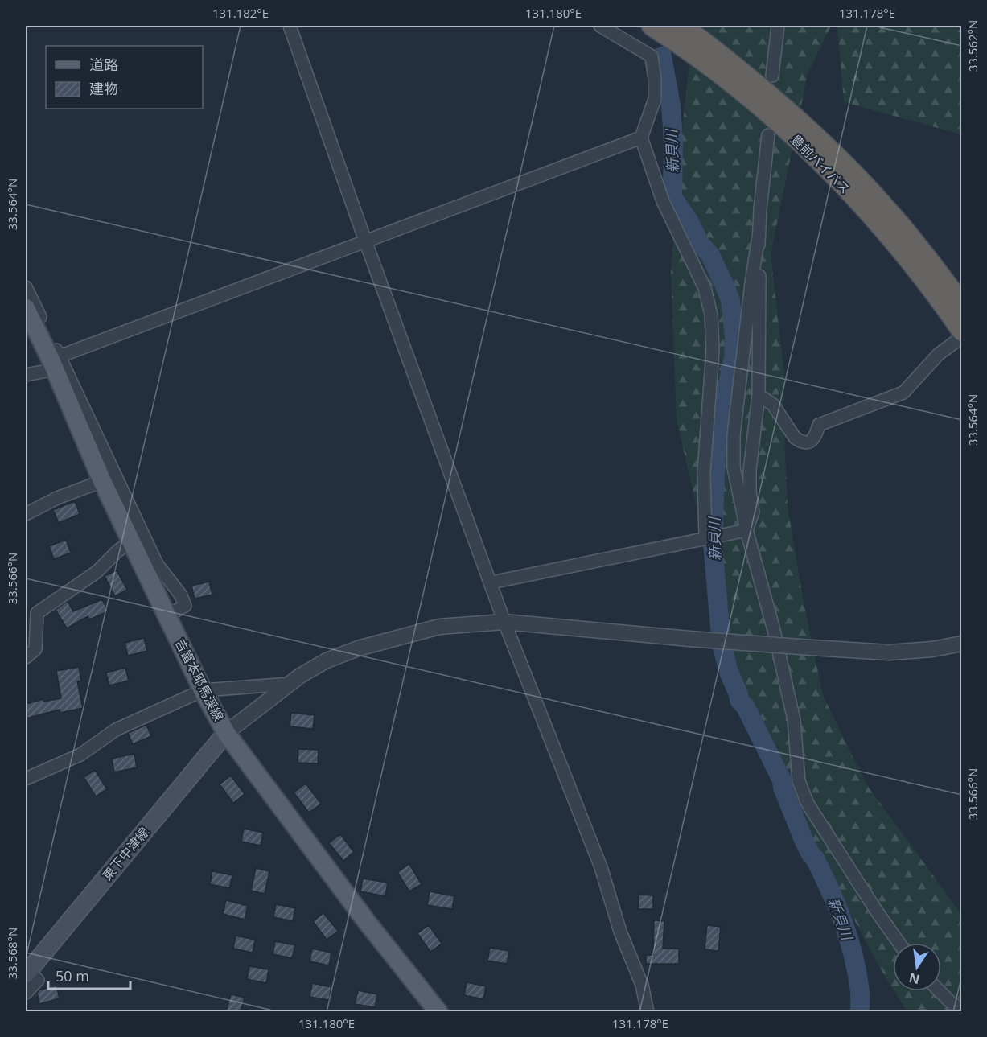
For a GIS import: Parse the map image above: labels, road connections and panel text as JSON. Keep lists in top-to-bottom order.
{
  "streets": {
    "highway": ["豊前バイパス"],
    "main road": ["吉富本耶馬渓線", "東下中津線"]
  },
  "crossings": [
    ["吉富本耶馬渓線", "東下中津線"]
  ],
  "water": ["新貝川"],
  "legend": ["道路", "建物"],
  "scale_bar": "50 m",
  "north": "bottom",
  "coordinates": [
    "131.182°E",
    "131.180°E",
    "131.178°E",
    "33.562°N",
    "33.564°N",
    "33.566°N",
    "33.568°N"
  ]
}
